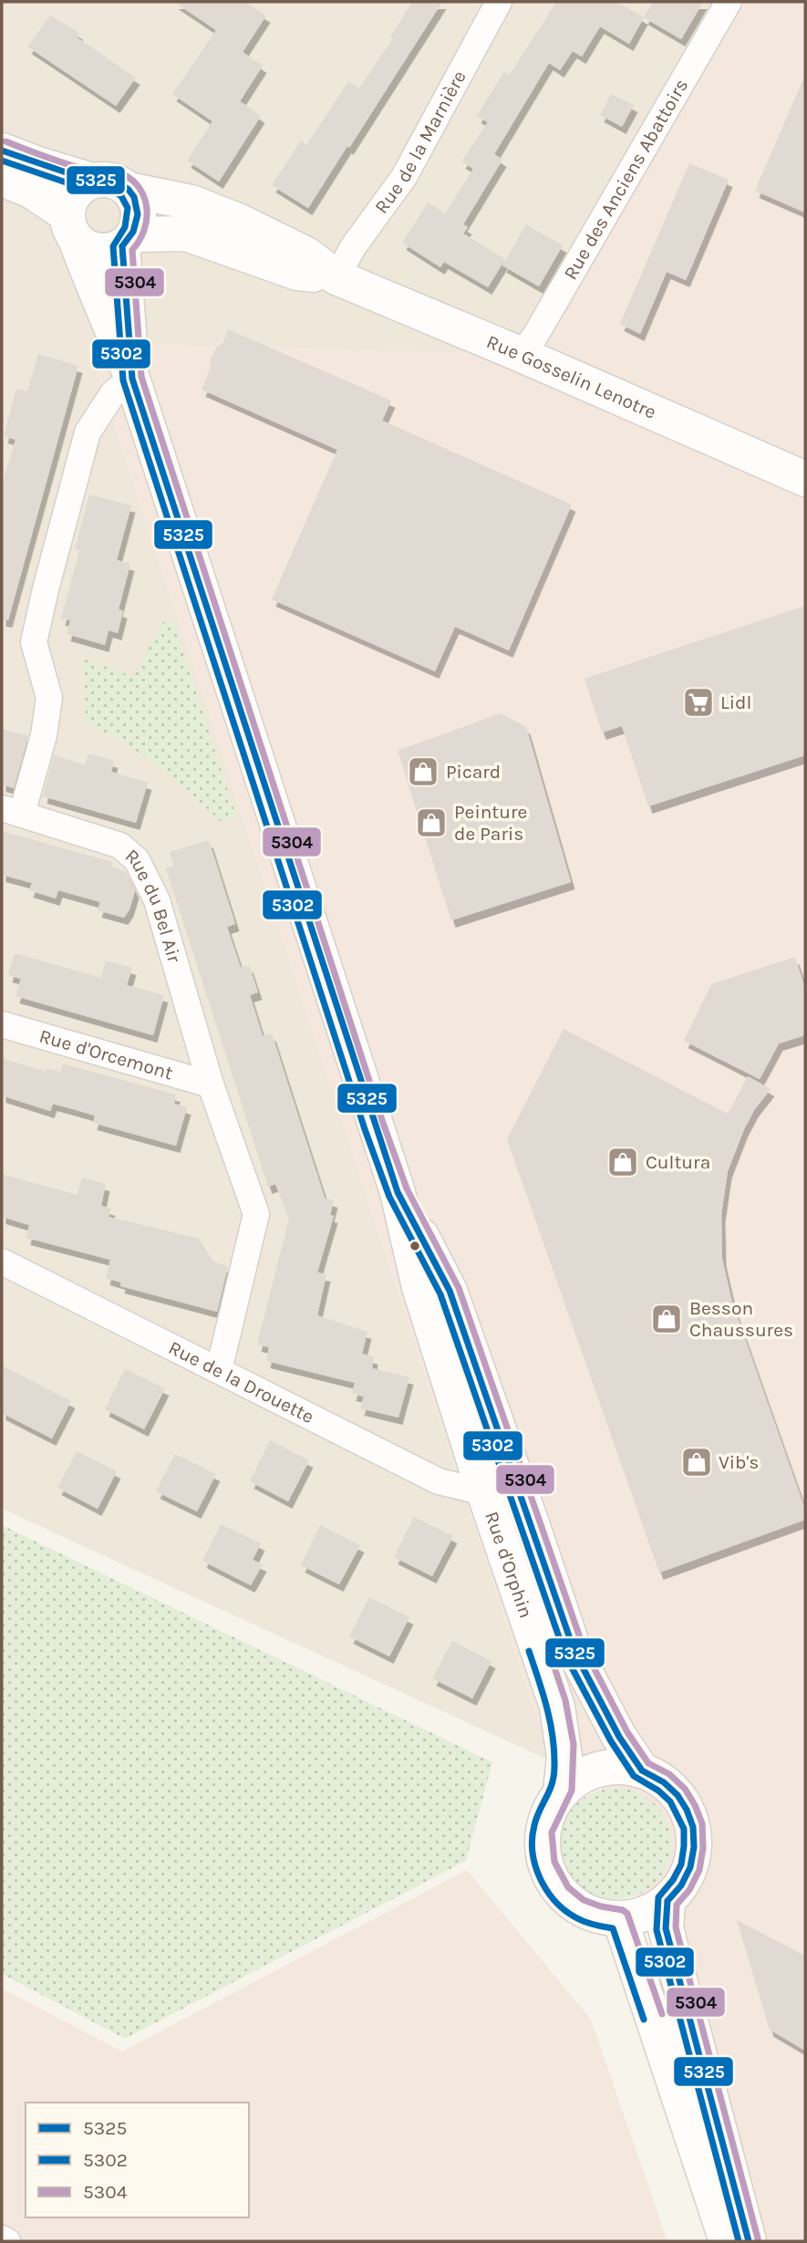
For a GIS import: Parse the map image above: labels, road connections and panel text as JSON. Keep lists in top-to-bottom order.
{
  "streets": {
    "main road": ["Rue Gosselin Lenotre", "Rue d'Orphin"],
    "street": [
      "Rue de la Marnière",
      "Rue des Anciens Abattoirs",
      "Rue du Bel Air",
      "Rue d'Orcemont",
      "Rue de la Drouette"
    ]
  },
  "crossings": [
    ["Rue de la Marnière", "Rue Gosselin Lenotre"],
    ["Rue des Anciens Abattoirs", "Rue Gosselin Lenotre"],
    ["Rue Gosselin Lenotre", "Rue d'Orphin"],
    ["Rue du Bel Air", "Rue d'Orcemont"],
    ["Rue du Bel Air", "Rue de la Drouette"],
    ["Rue du Bel Air", "Rue d'Orphin"],
    ["Rue de la Drouette", "Rue d'Orphin"]
  ],
  "places": {
    "supermarket": ["Lidl"],
    "shop": [
      "Picard",
      "Peinture de Paris",
      "Cultura",
      "Besson Chaussures",
      "Vib's"
    ]
  },
  "lines": ["transit line 5304", "transit line 5325", "transit line 5302"],
  "legend": ["5325", "5302", "5304"]
}
